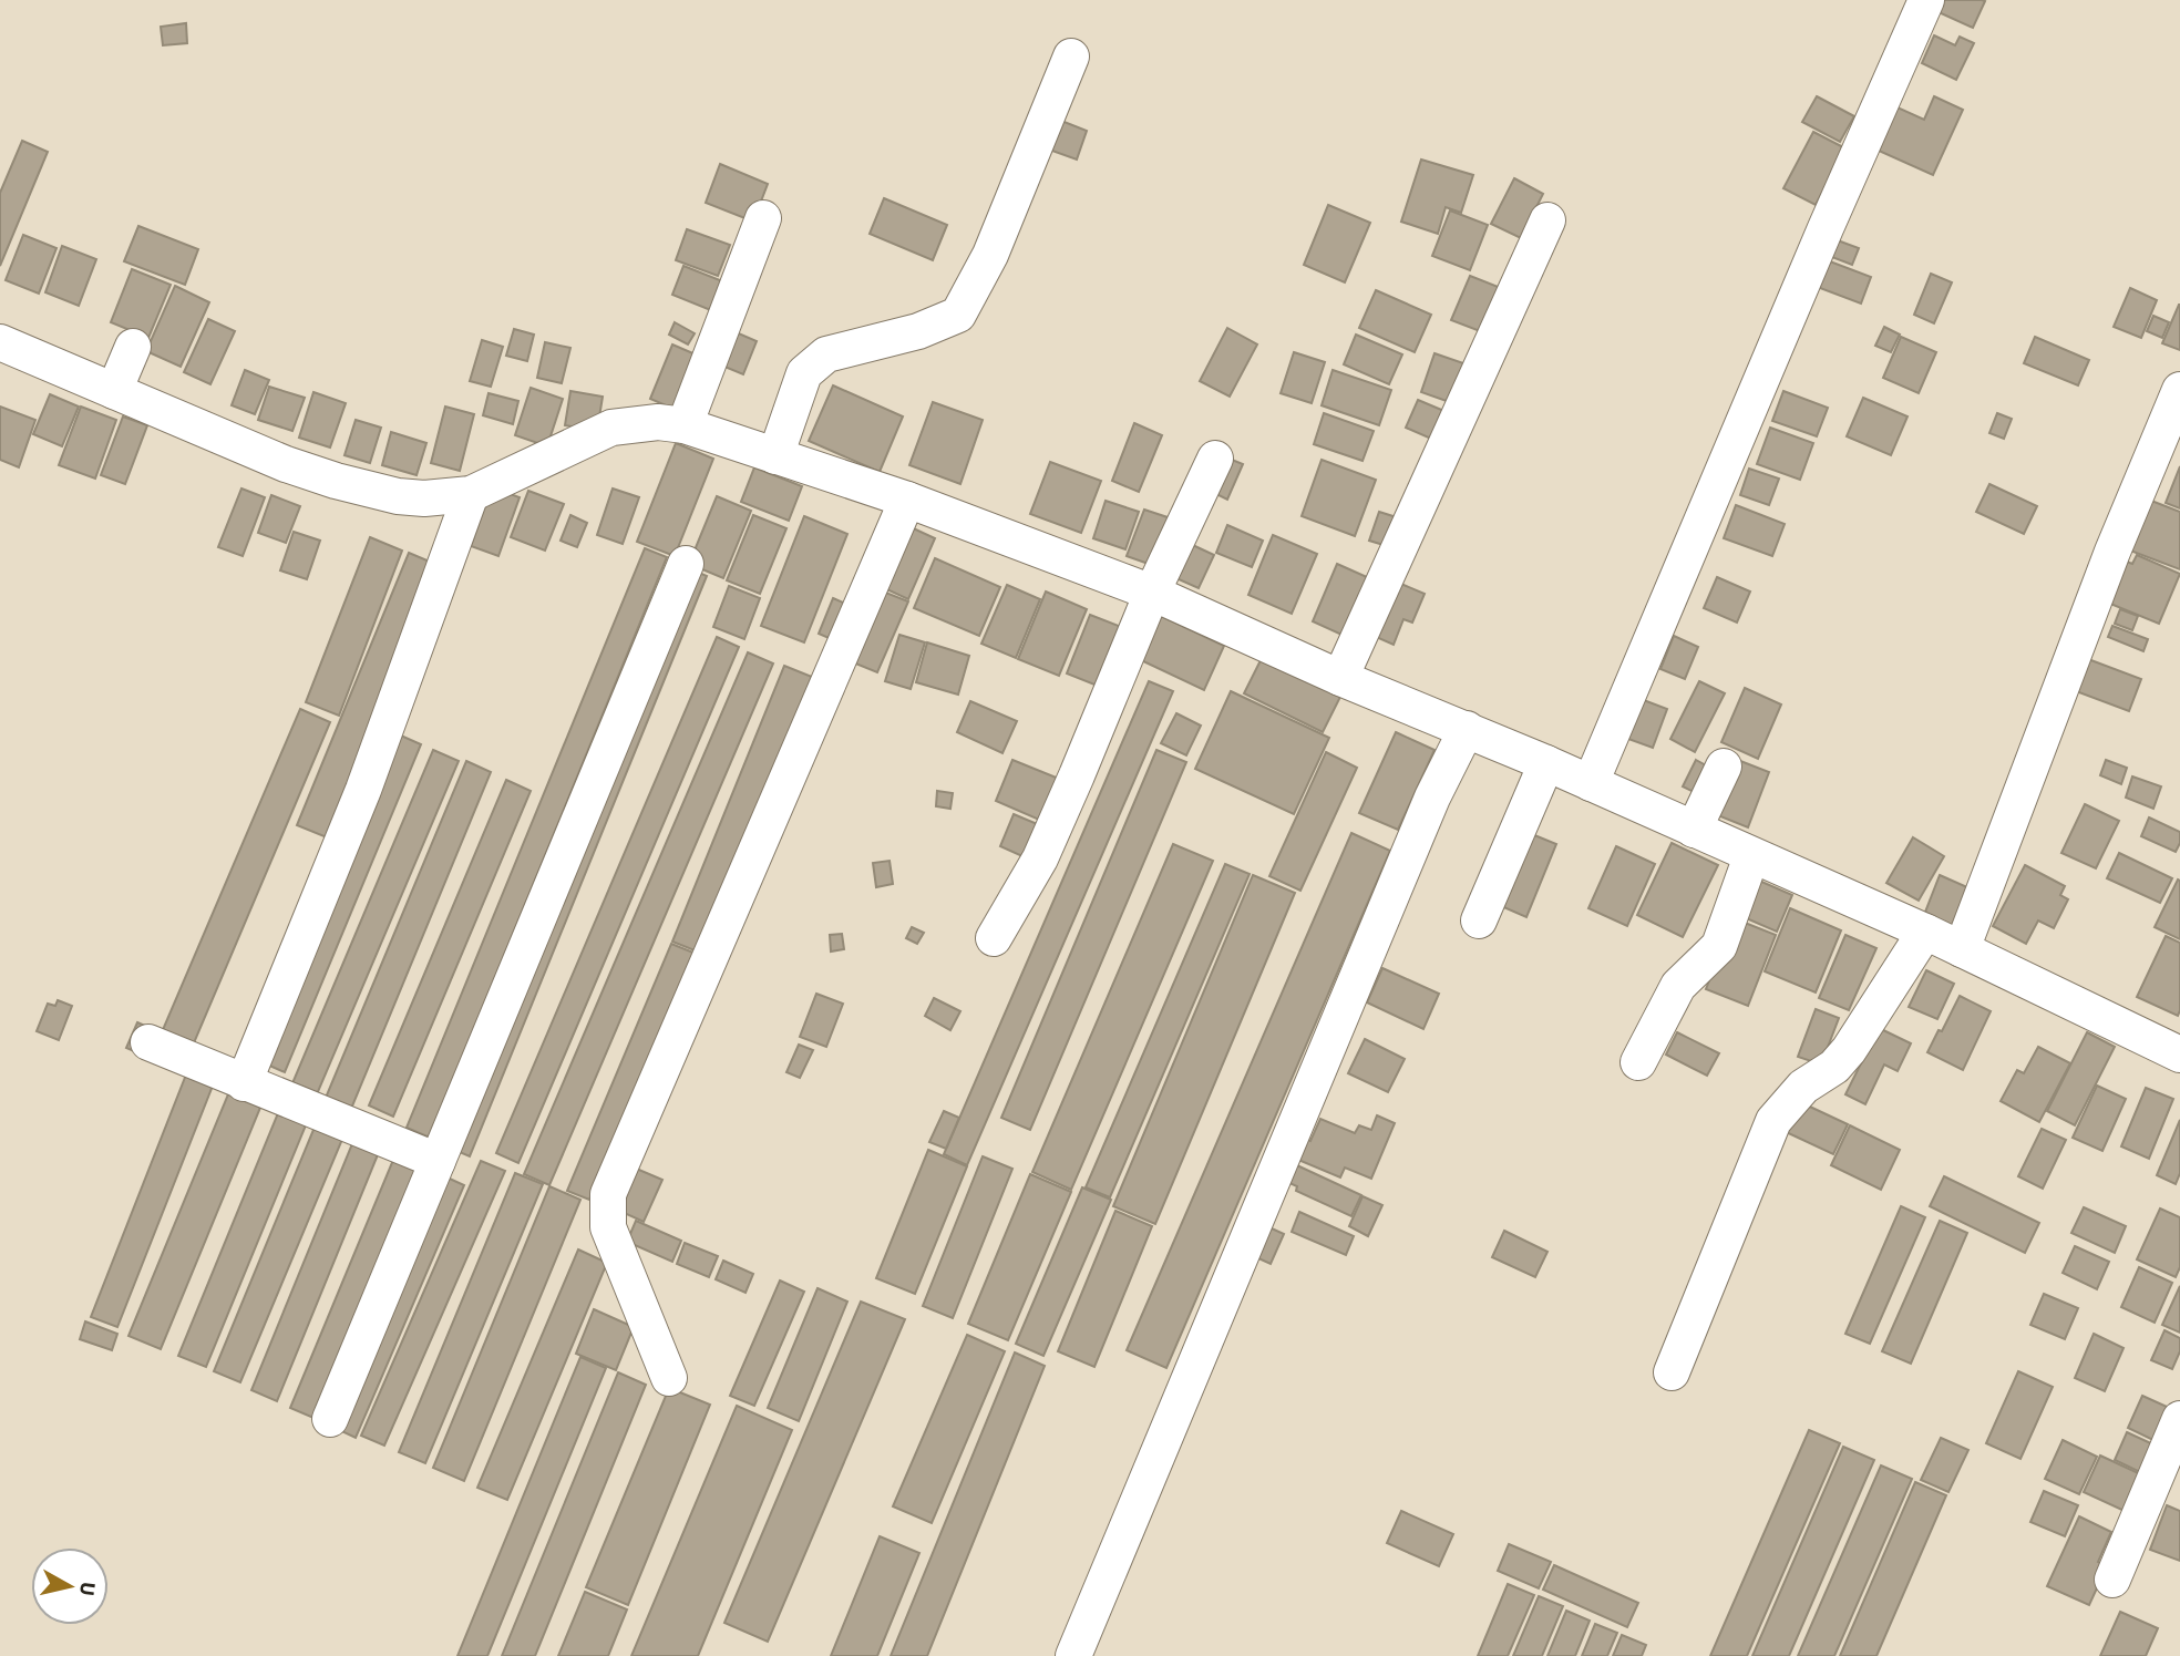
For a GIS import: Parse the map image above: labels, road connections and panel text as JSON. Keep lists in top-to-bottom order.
{
  "north": "right"
}
